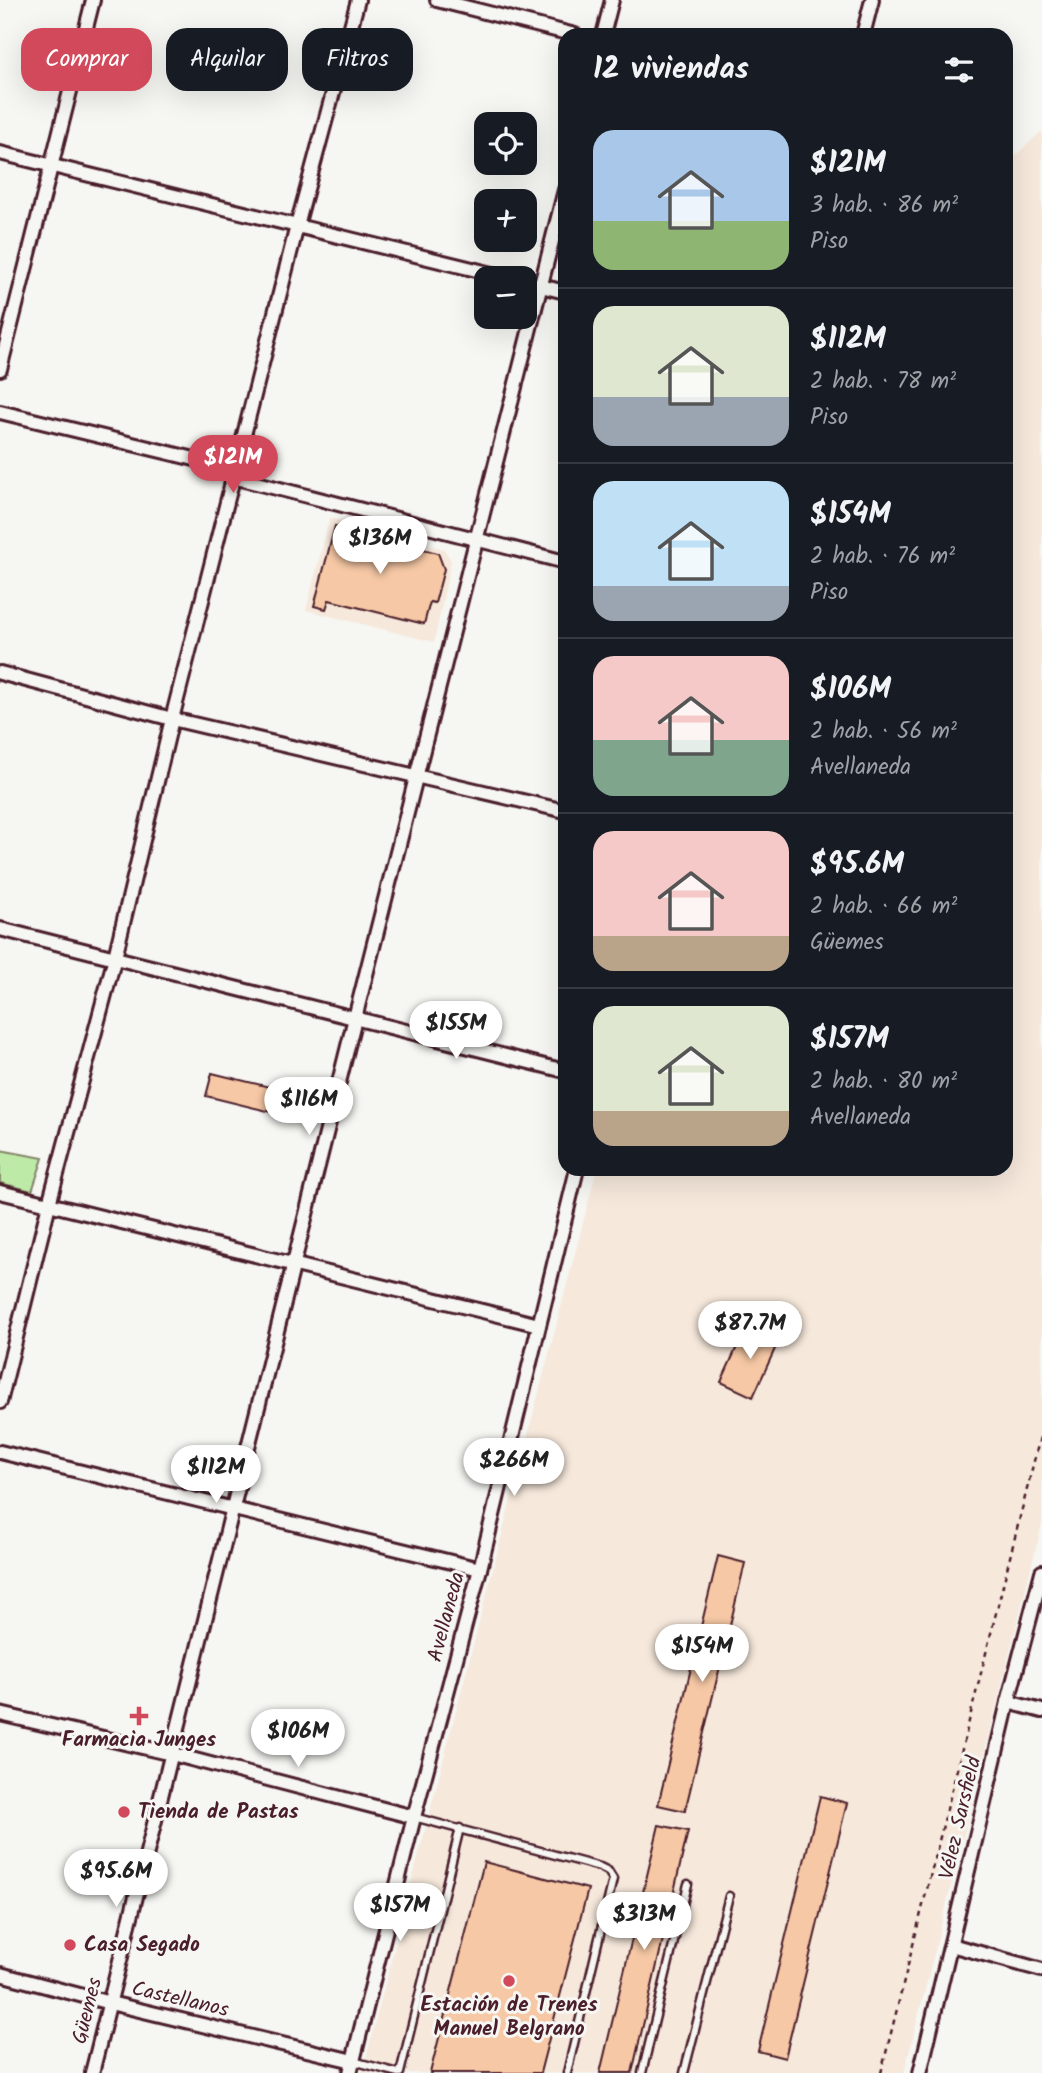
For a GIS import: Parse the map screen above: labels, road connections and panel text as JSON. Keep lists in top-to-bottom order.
{
  "streets": {
    "street": [
      "Avellaneda",
      "Vélez Sarsfield",
      "Castellanos",
      "Güemes"
    ]
  },
  "crossings": [
    ["Avellaneda", "Castellanos"],
    ["Castellanos", "Güemes"]
  ],
  "places": {
    "health": ["Farmacia Junges"],
    "other": ["Tienda de Pastas", "Casa Segado", "Estación de Trenes Manuel Belgrano"]
  },
  "page": {
    "chip": ["Comprar", "Alquilar", "Filtros"],
    "heading": "12 viviendas",
    "map_buttons": ["+", "−"],
    "list": [
      {
        "name": "$121M",
        "note": "3 hab. · 86 m² · Piso"
      },
      {
        "name": "$112M",
        "note": "2 hab. · 78 m² · Piso"
      },
      {
        "name": "$154M",
        "note": "2 hab. · 76 m² · Piso"
      },
      {
        "name": "$106M",
        "note": "2 hab. · 56 m² · Avellaneda"
      },
      {
        "name": "$95.6M",
        "note": "2 hab. · 66 m² · Güemes"
      },
      {
        "name": "$157M",
        "note": "2 hab. · 80 m² · Avellaneda"
      }
    ],
    "price": [
      "$121M",
      "$136M",
      "$155M",
      "$116M",
      "$87.7M",
      "$266M",
      "$112M",
      "$154M",
      "$106M",
      "$95.6M",
      "$157M",
      "$313M"
    ]
  }
}
